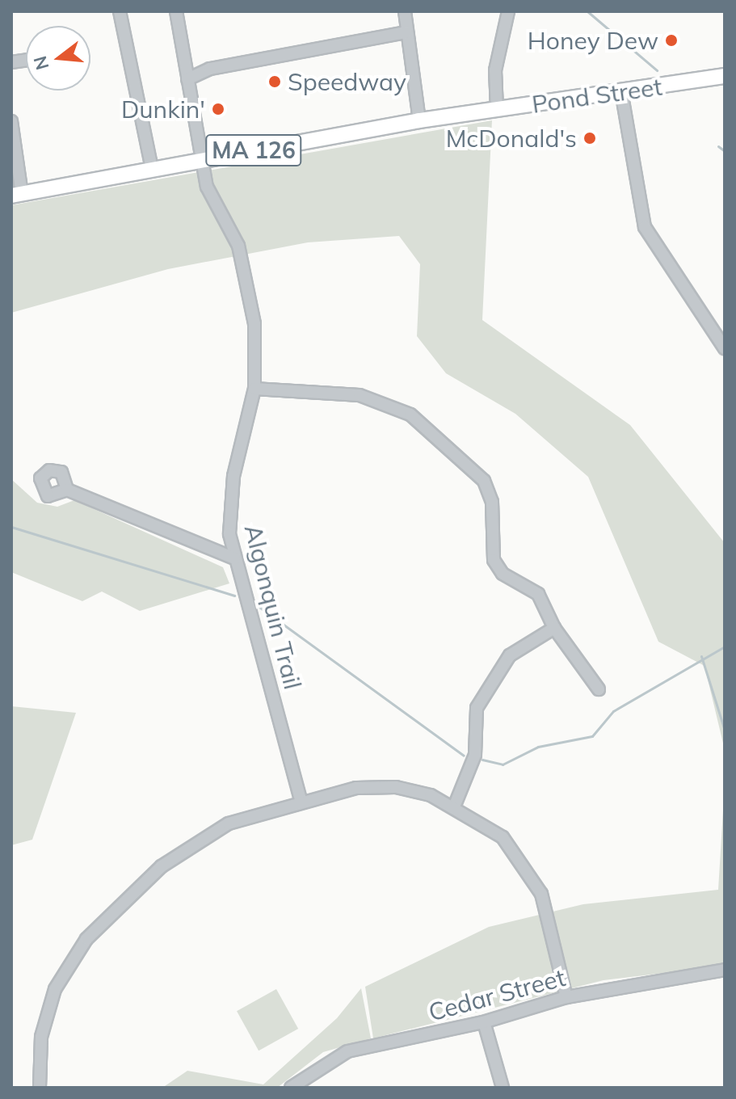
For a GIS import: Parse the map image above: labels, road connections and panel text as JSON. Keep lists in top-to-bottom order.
{
  "streets": {
    "main road": ["Pond Street", "MA 126"],
    "street": ["Algonquin Trail", "Cedar Street"]
  },
  "crossings": [
    ["Pond Street", "Algonquin Trail"]
  ],
  "places": [
    "Honey Dew",
    "Speedway",
    "Dunkin'",
    "McDonald's"
  ],
  "north": "left"
}
